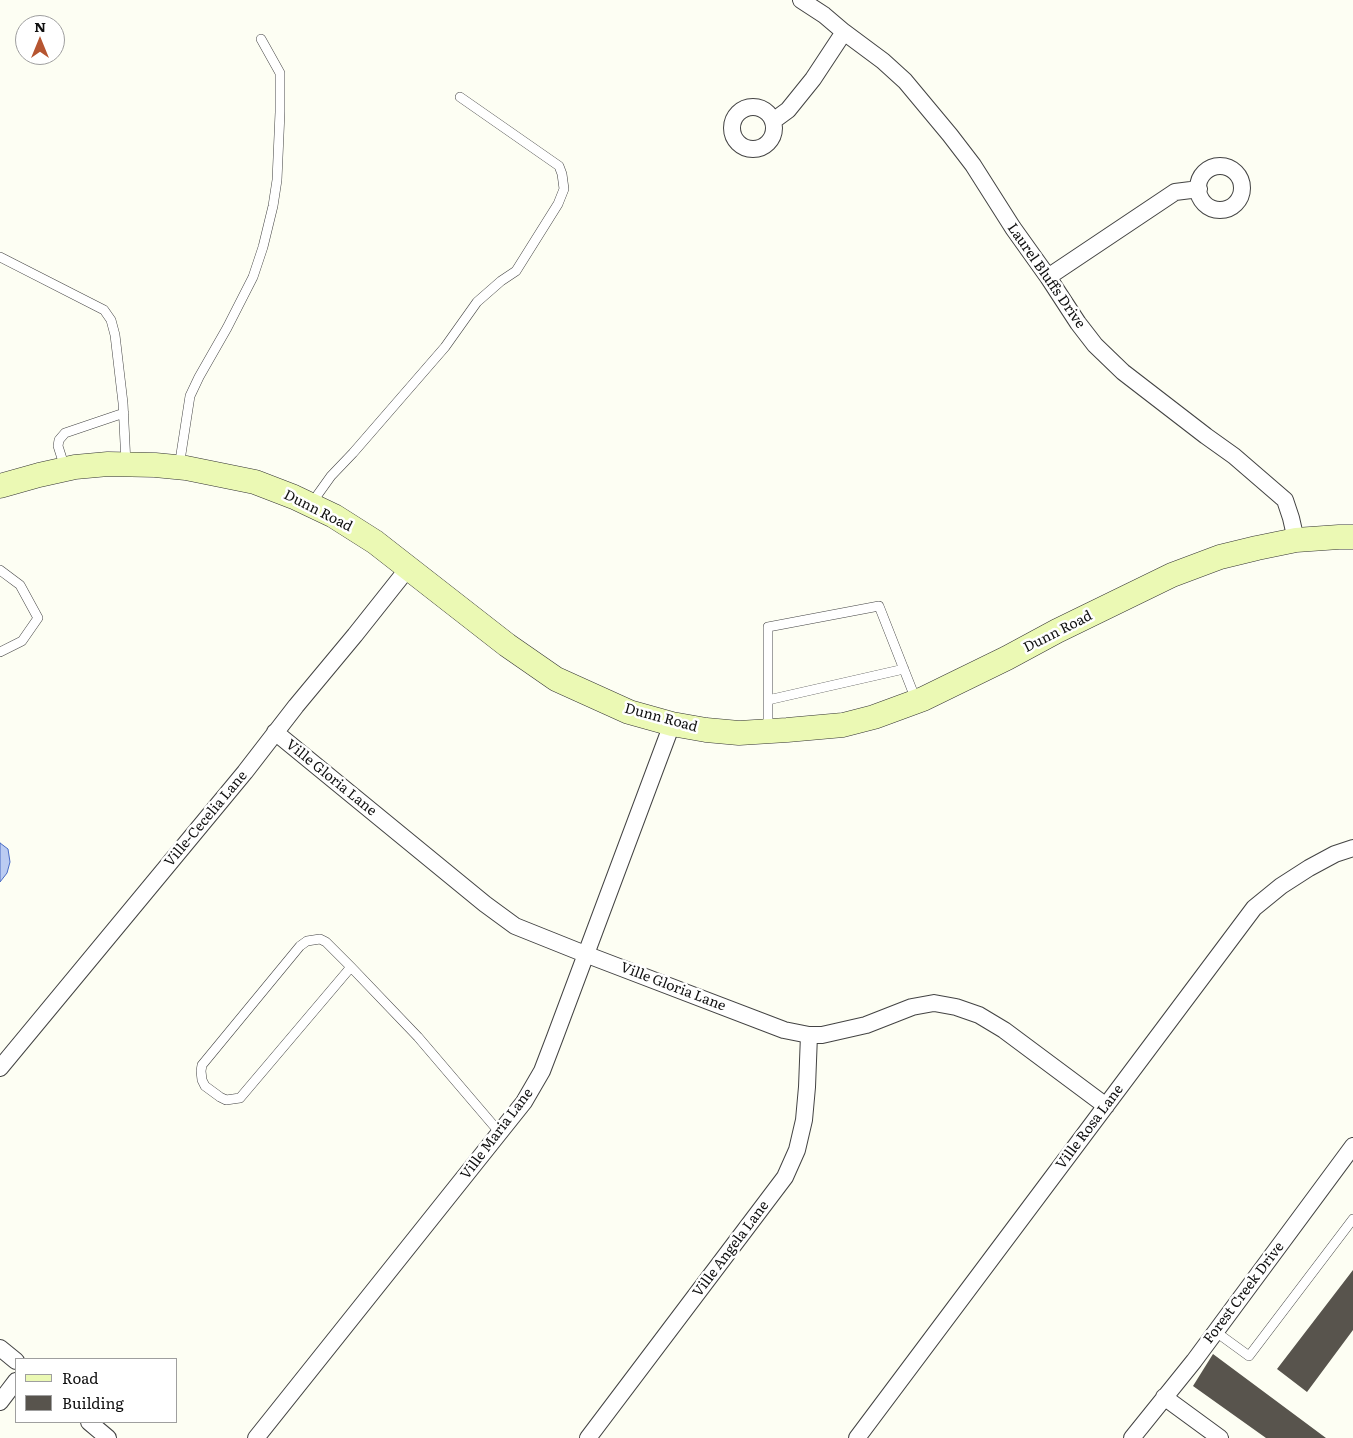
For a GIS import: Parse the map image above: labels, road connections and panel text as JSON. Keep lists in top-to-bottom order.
{
  "streets": {
    "street": [
      "Laurel Bluffs Drive",
      "Dunn Road",
      "Ville Gloria Lane",
      "Ville-Cecelia Lane",
      "Ville Rosa Lane",
      "Ville Maria Lane",
      "Ville Angela Lane",
      "Forest Creek Drive"
    ]
  },
  "crossings": [
    ["Laurel Bluffs Drive", "Dunn Road"],
    ["Dunn Road", "Ville-Cecelia Lane"],
    ["Dunn Road", "Ville Maria Lane"],
    ["Ville Gloria Lane", "Ville-Cecelia Lane"],
    ["Ville Gloria Lane", "Ville Rosa Lane"],
    ["Ville Gloria Lane", "Ville Maria Lane"],
    ["Ville Gloria Lane", "Ville Angela Lane"]
  ],
  "legend": ["Road", "Building"],
  "north": "top"
}
